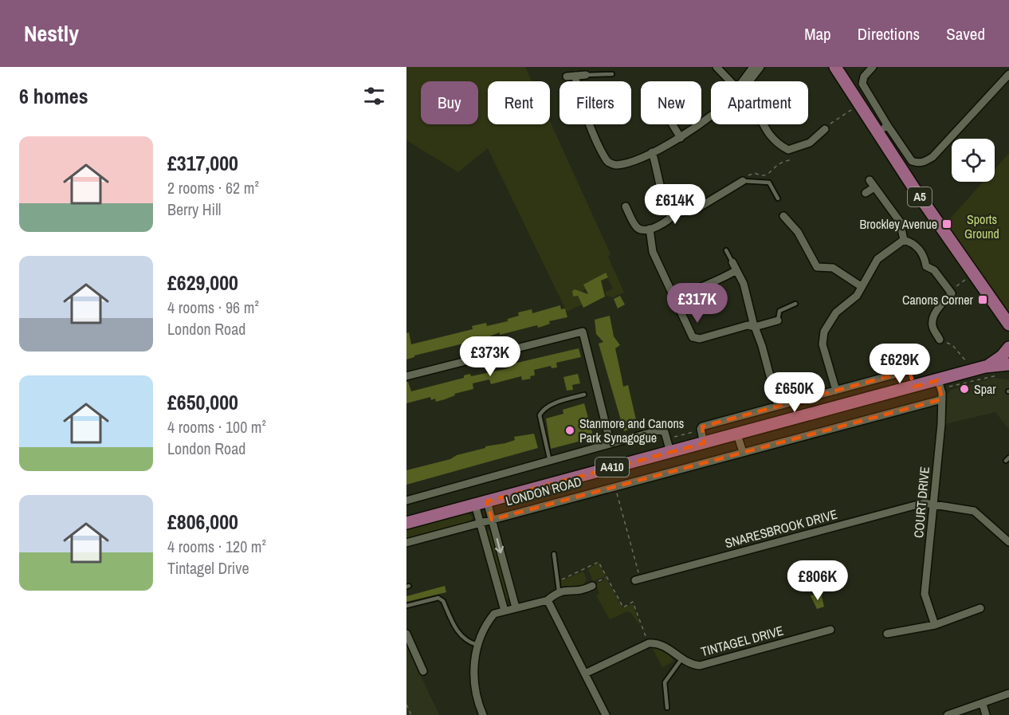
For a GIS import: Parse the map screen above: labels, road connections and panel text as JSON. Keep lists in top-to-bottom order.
{
  "streets": {
    "main road": ["A5", "A410", "LONDON ROAD"],
    "street": ["COURT DRIVE", "SNARESBROOK DRIVE", "TINTAGEL DRIVE"]
  },
  "crossings": [
    ["LONDON ROAD", "COURT DRIVE"],
    ["COURT DRIVE", "SNARESBROOK DRIVE"]
  ],
  "parks": ["Sports Ground"],
  "places": {
    "transit": ["Brockley Avenue", "Canons Corner"],
    "other": ["Spar", "Stanmore and Canons Park Synagogue"]
  },
  "page": {
    "header": "Nestly",
    "nav": ["Map", "Directions", "Saved"],
    "heading": "6 homes",
    "chip": [
      "Buy",
      "Rent",
      "Filters",
      "New",
      "Apartment"
    ],
    "list": [
      {
        "name": "£317,000",
        "note": "2 rooms · 62 m² · Berry Hill"
      },
      {
        "name": "£629,000",
        "note": "4 rooms · 96 m² · London Road"
      },
      {
        "name": "£650,000",
        "note": "4 rooms · 100 m² · London Road"
      },
      {
        "name": "£806,000",
        "note": "4 rooms · 120 m² · Tintagel Drive"
      }
    ],
    "price": [
      "£614K",
      "£317K",
      "£373K",
      "£629K",
      "£650K",
      "£806K"
    ]
  }
}
